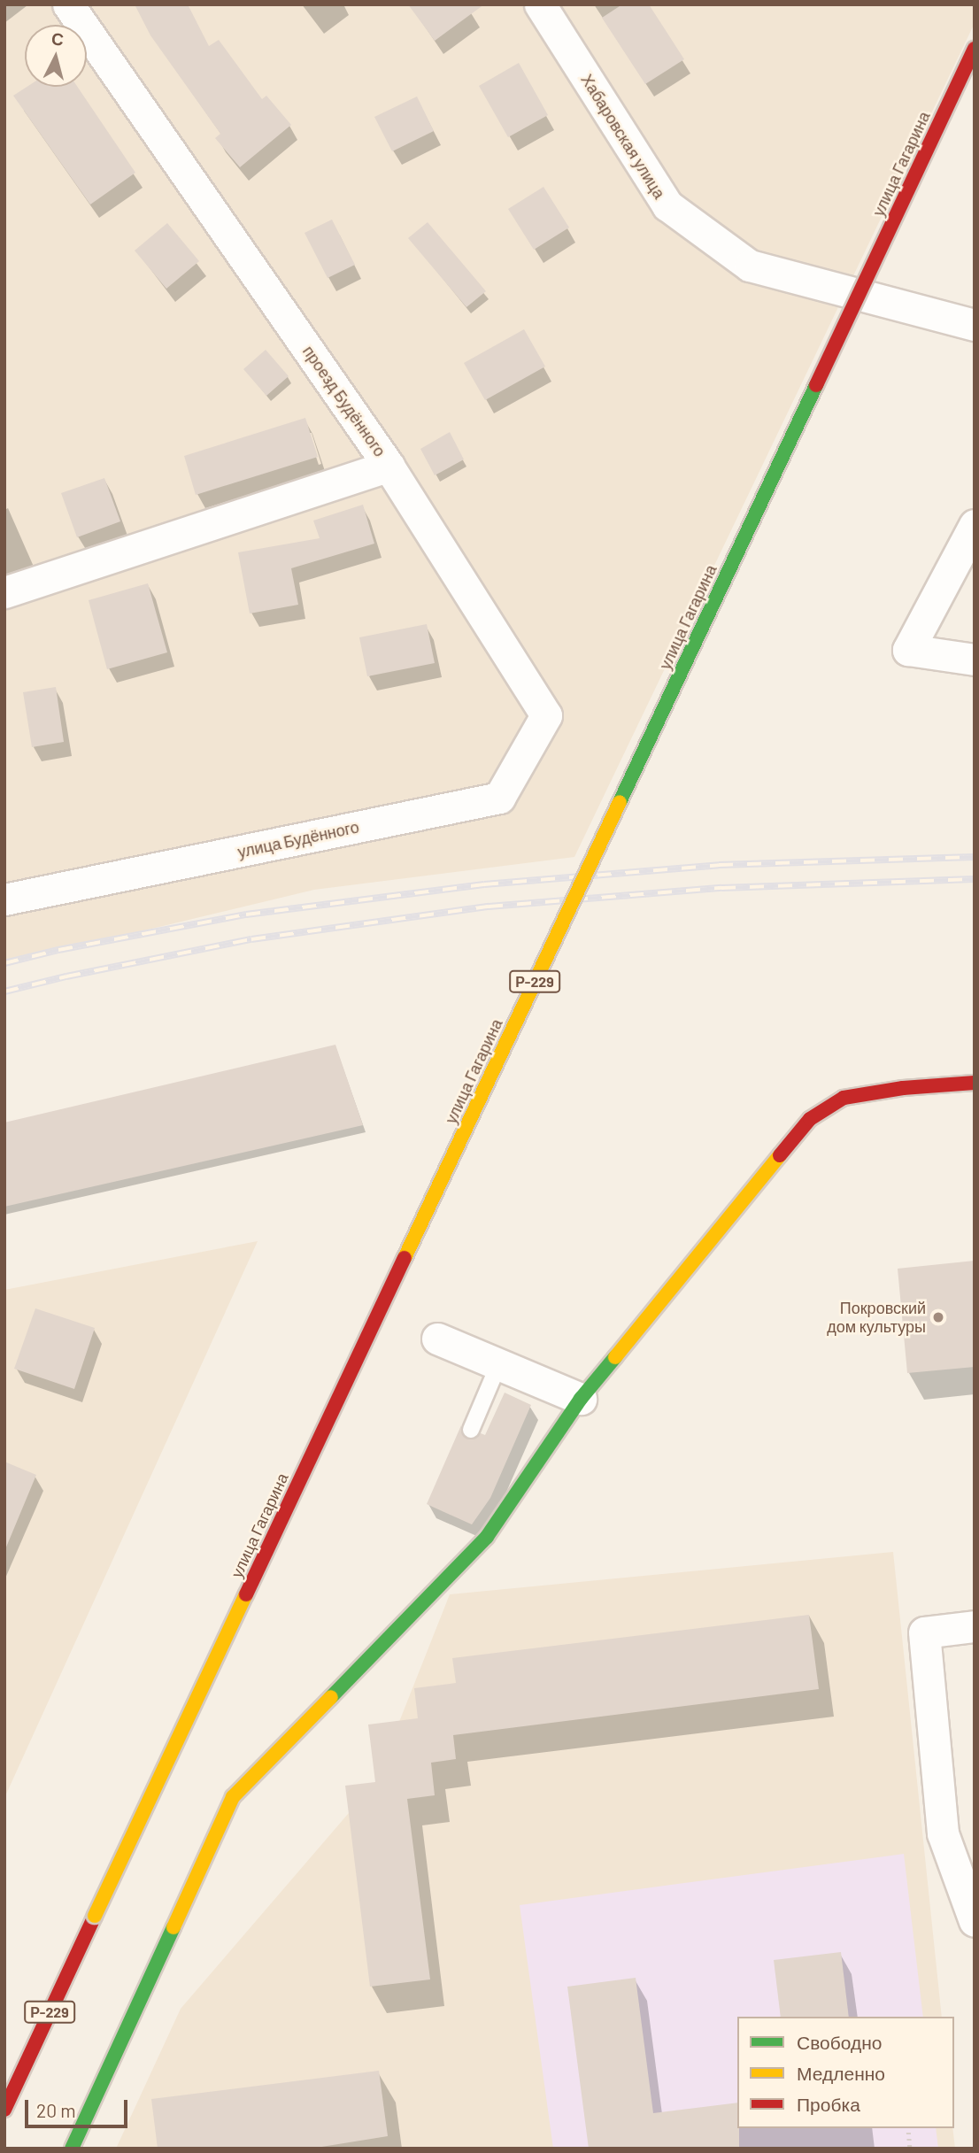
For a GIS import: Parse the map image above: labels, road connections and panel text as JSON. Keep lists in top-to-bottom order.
{
  "streets": {
    "main road": ["улица Гагарина", "Р-229"],
    "street": ["Хабаровская улица", "проезд Будённого", "улица Будённого"]
  },
  "crossings": [
    ["проезд Будённого", "улица Будённого"]
  ],
  "places": ["Покровский дом культуры"],
  "legend": ["Свободно", "Медленно", "Пробка"],
  "scale_bar": "20 m",
  "north": "top"
}
